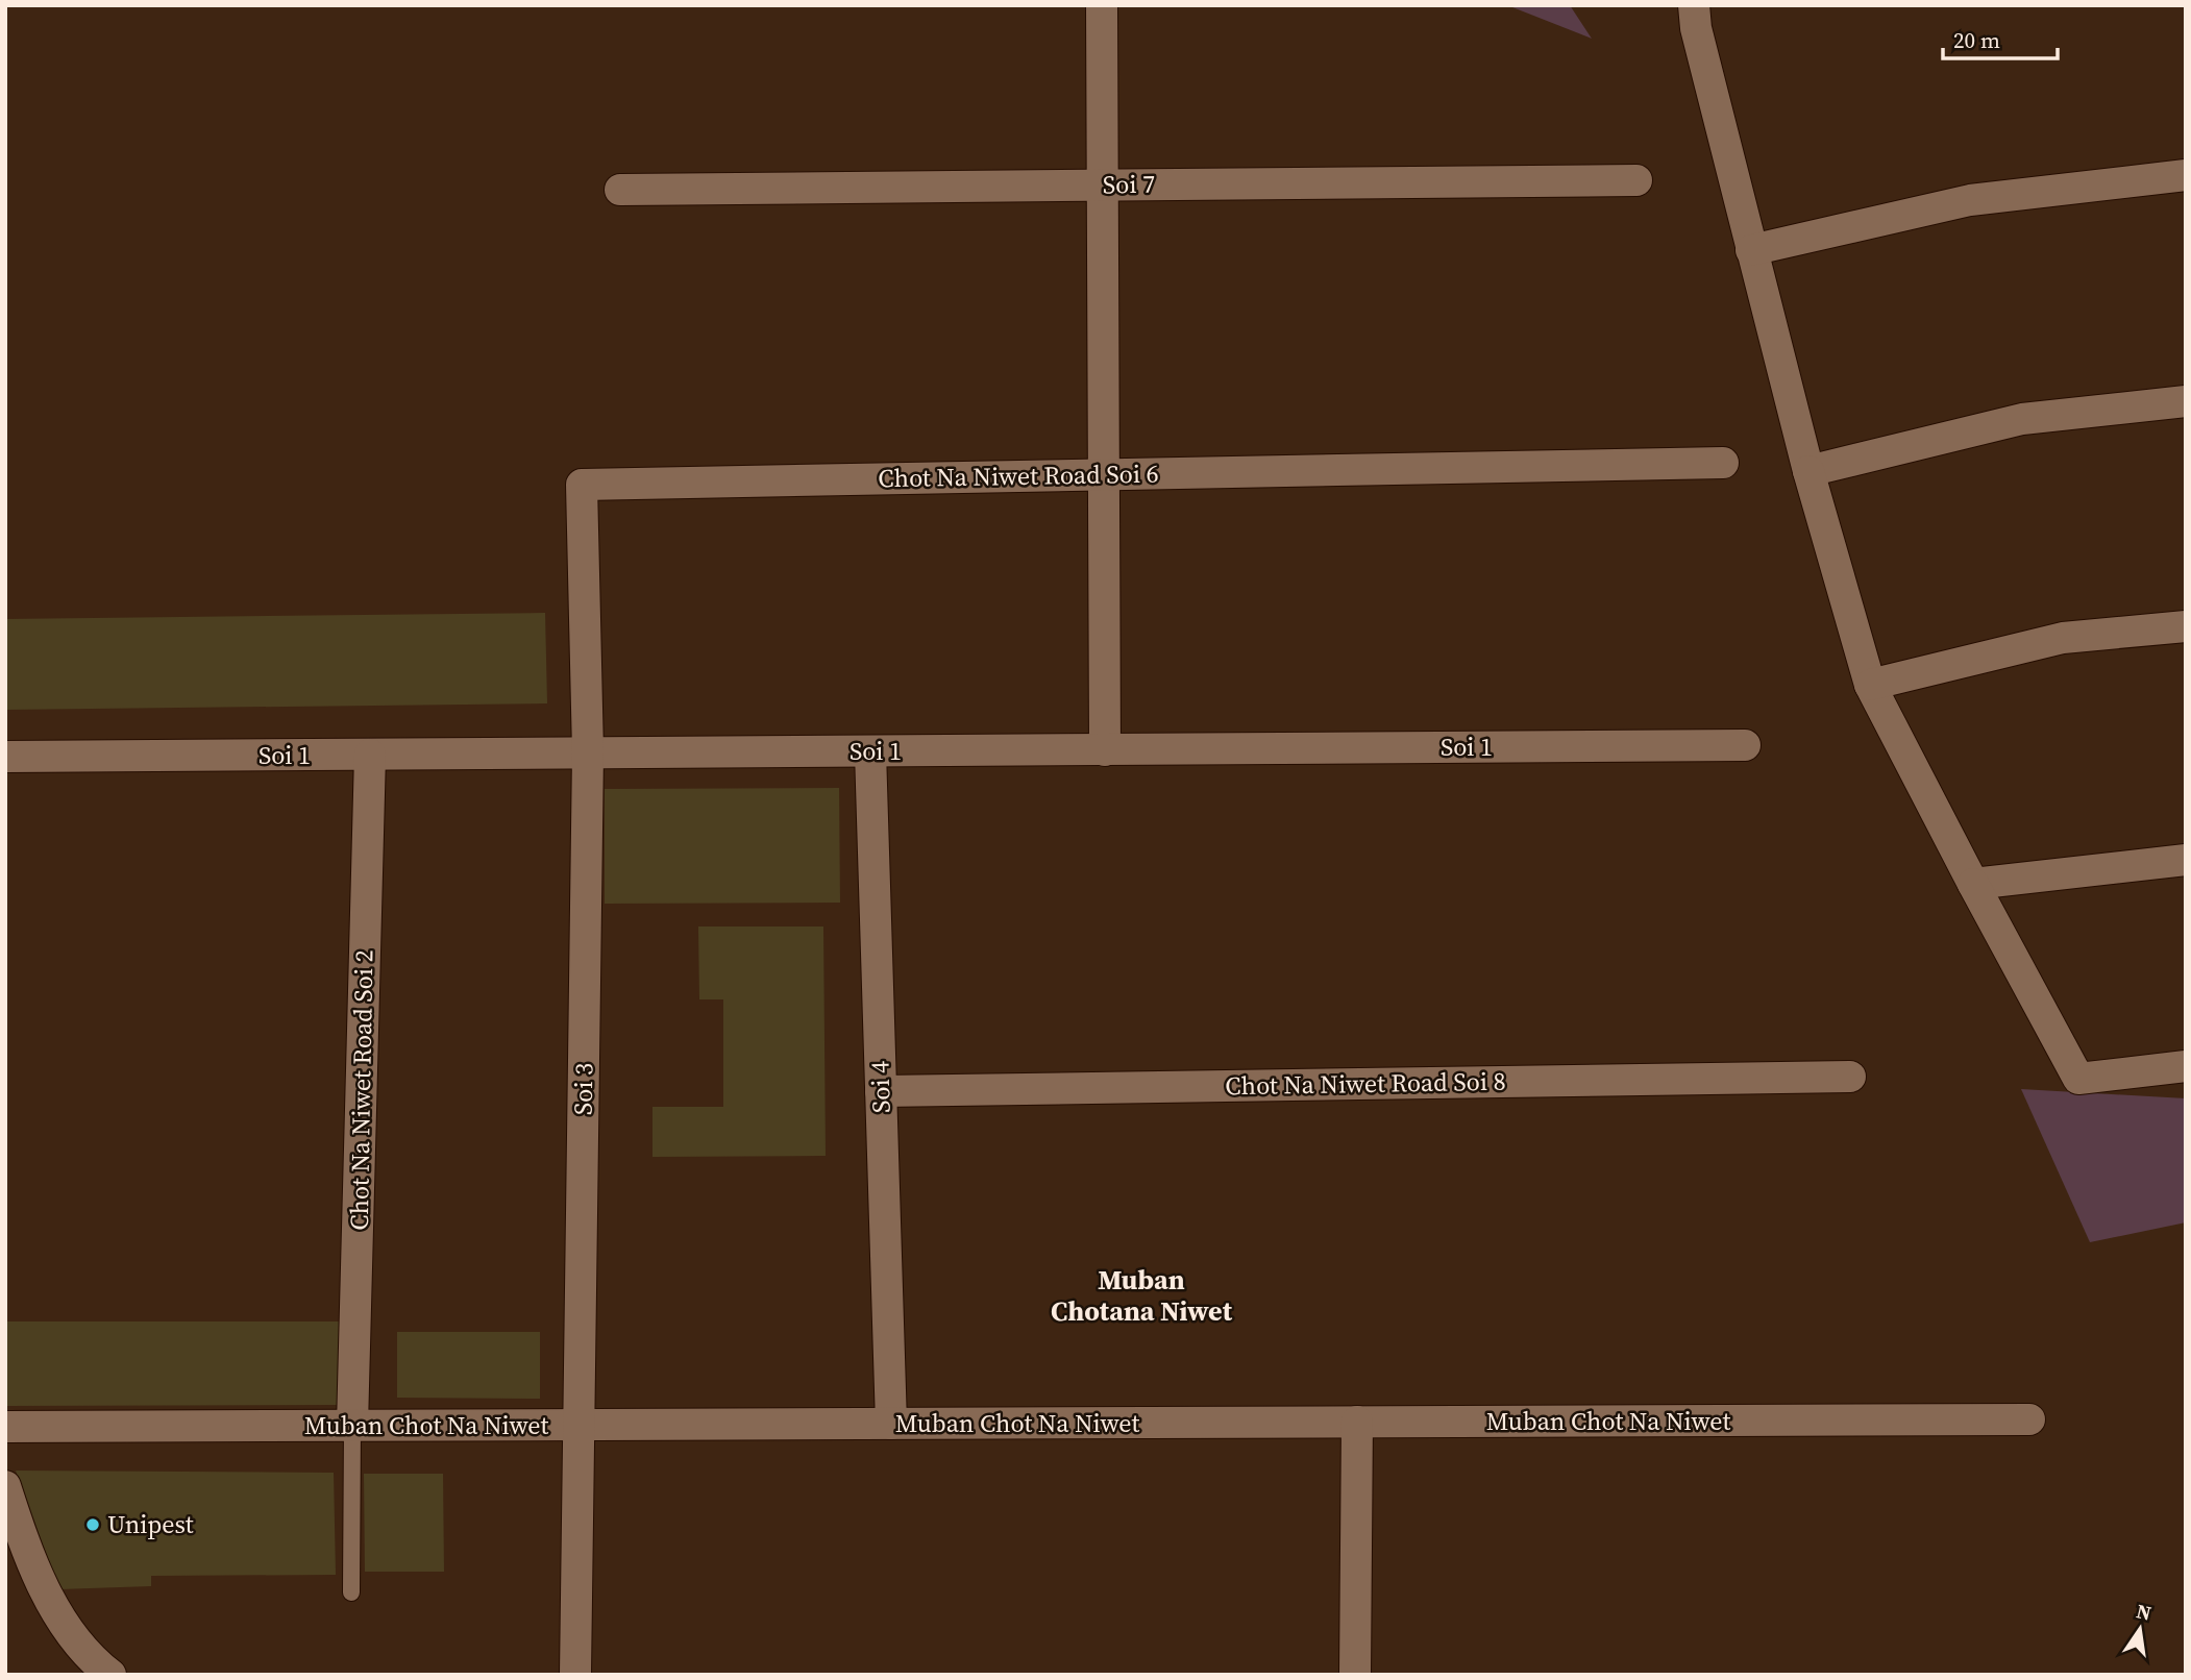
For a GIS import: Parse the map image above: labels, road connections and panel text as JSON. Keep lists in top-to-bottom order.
{
  "streets": {
    "street": [
      "Soi 7",
      "Chot Na Niwet Road Soi 6",
      "Soi 1",
      "Chot Na Niwet Road Soi 8",
      "Soi 4",
      "Soi 3",
      "Chot Na Niwet Road Soi 2",
      "Muban Chot Na Niwet"
    ]
  },
  "crossings": [
    ["Chot Na Niwet Road Soi 6", "Soi 1"],
    ["Chot Na Niwet Road Soi 6", "Soi 3"],
    ["Soi 1", "Soi 4"],
    ["Soi 1", "Soi 3"],
    ["Soi 1", "Chot Na Niwet Road Soi 2"],
    ["Chot Na Niwet Road Soi 8", "Soi 4"],
    ["Soi 4", "Muban Chot Na Niwet"],
    ["Soi 3", "Muban Chot Na Niwet"],
    ["Chot Na Niwet Road Soi 2", "Muban Chot Na Niwet"]
  ],
  "districts": ["Muban Chotana Niwet"],
  "places": ["Unipest"],
  "scale_bar": "20 m",
  "north": "top"
}
